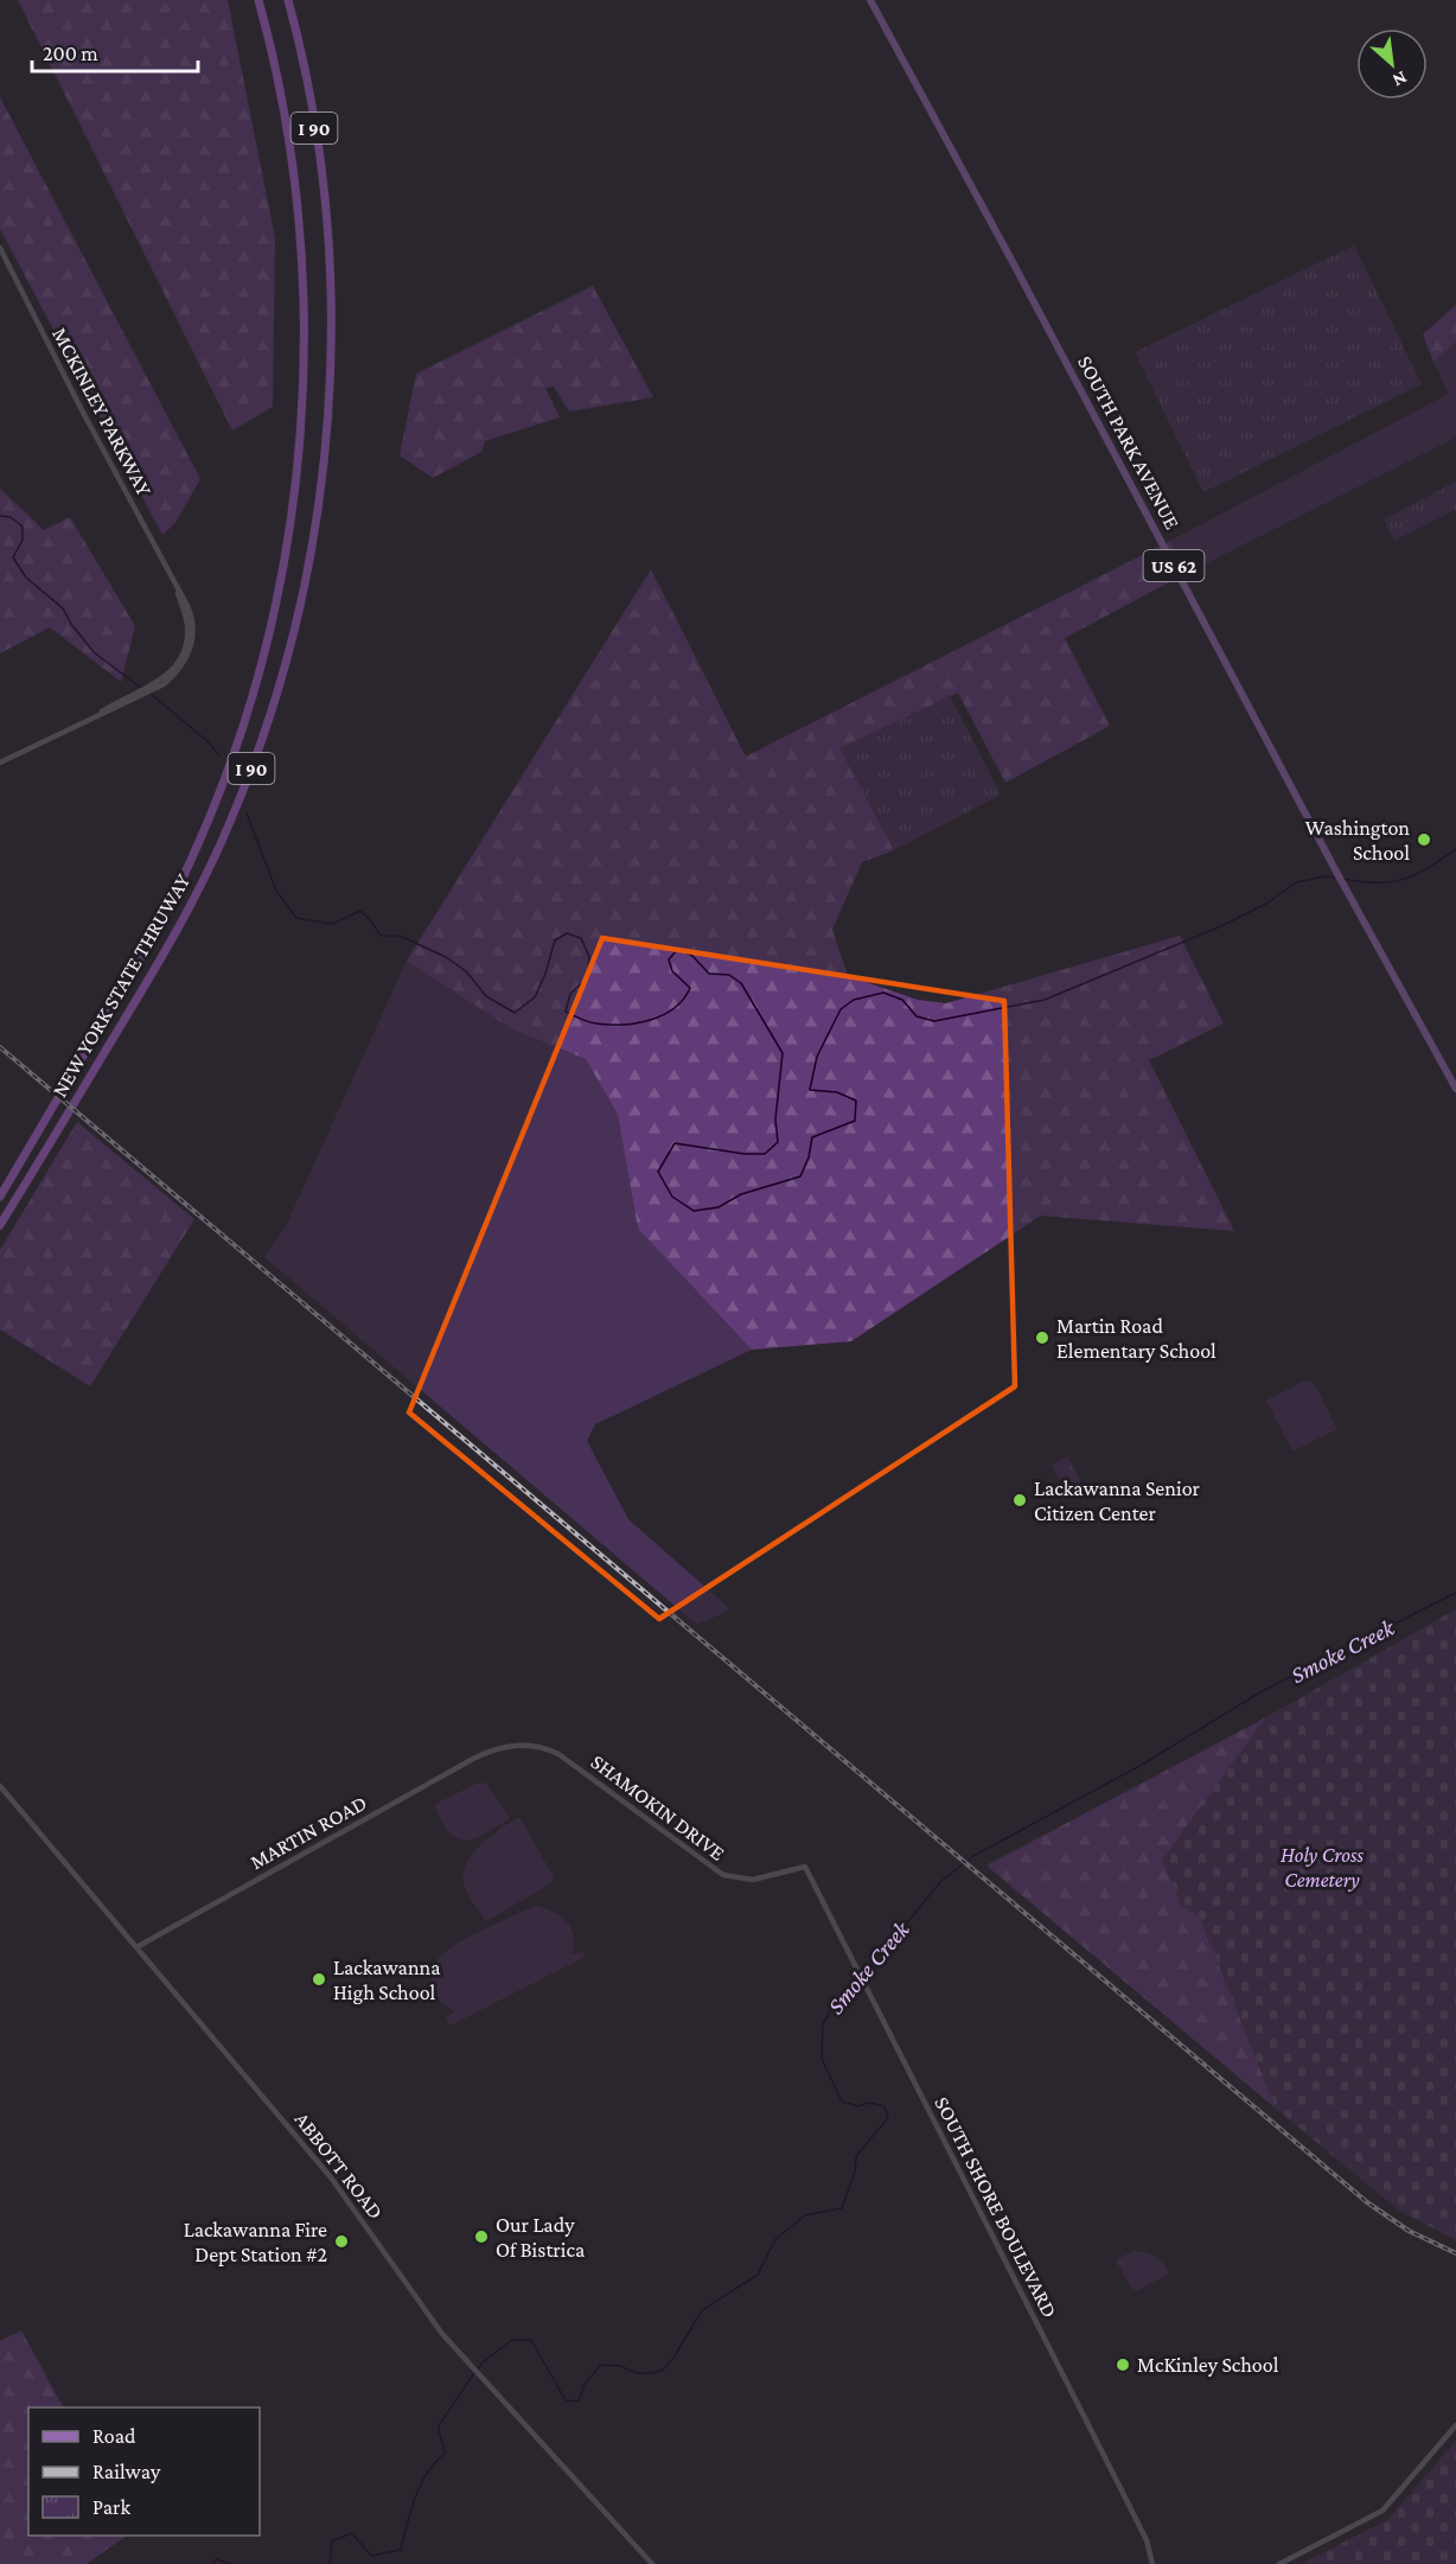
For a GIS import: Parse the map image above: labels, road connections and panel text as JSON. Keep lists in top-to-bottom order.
{
  "streets": {
    "highway": ["I 90", "NEW YORK STATE THRUWAY"],
    "main road": ["SOUTH PARK AVENUE", "US 62"],
    "street": [
      "MCKINLEY PARKWAY",
      "SHAMOKIN DRIVE",
      "MARTIN ROAD",
      "ABBOTT ROAD",
      "SOUTH SHORE BOULEVARD"
    ]
  },
  "crossings": [
    ["SHAMOKIN DRIVE", "MARTIN ROAD"],
    ["SHAMOKIN DRIVE", "SOUTH SHORE BOULEVARD"],
    ["MARTIN ROAD", "ABBOTT ROAD"]
  ],
  "water": ["Smoke Creek"],
  "parks": ["Holy Cross Cemetery"],
  "places": [
    "Washington School",
    "Martin Road Elementary School",
    "Lackawanna Senior Citizen Center",
    "Lackawanna High School",
    "Our Lady Of Bistrica",
    "Lackawanna Fire Dept Station #2",
    "McKinley School"
  ],
  "legend": ["Road", "Railway", "Park"],
  "scale_bar": "200 m",
  "north": "bottom right"
}
